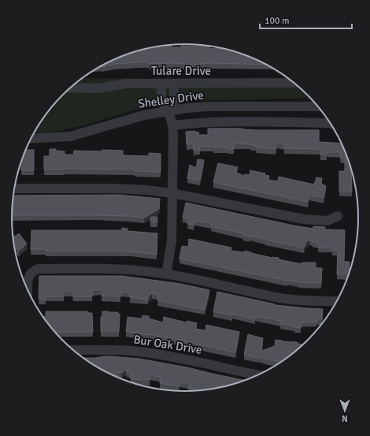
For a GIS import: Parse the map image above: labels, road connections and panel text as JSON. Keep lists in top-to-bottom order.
{
  "streets": {
    "street": ["Tulare Drive", "Shelley Drive", "Bur Oak Drive"]
  },
  "scale_bar": "100 m",
  "north": "bottom"
}
